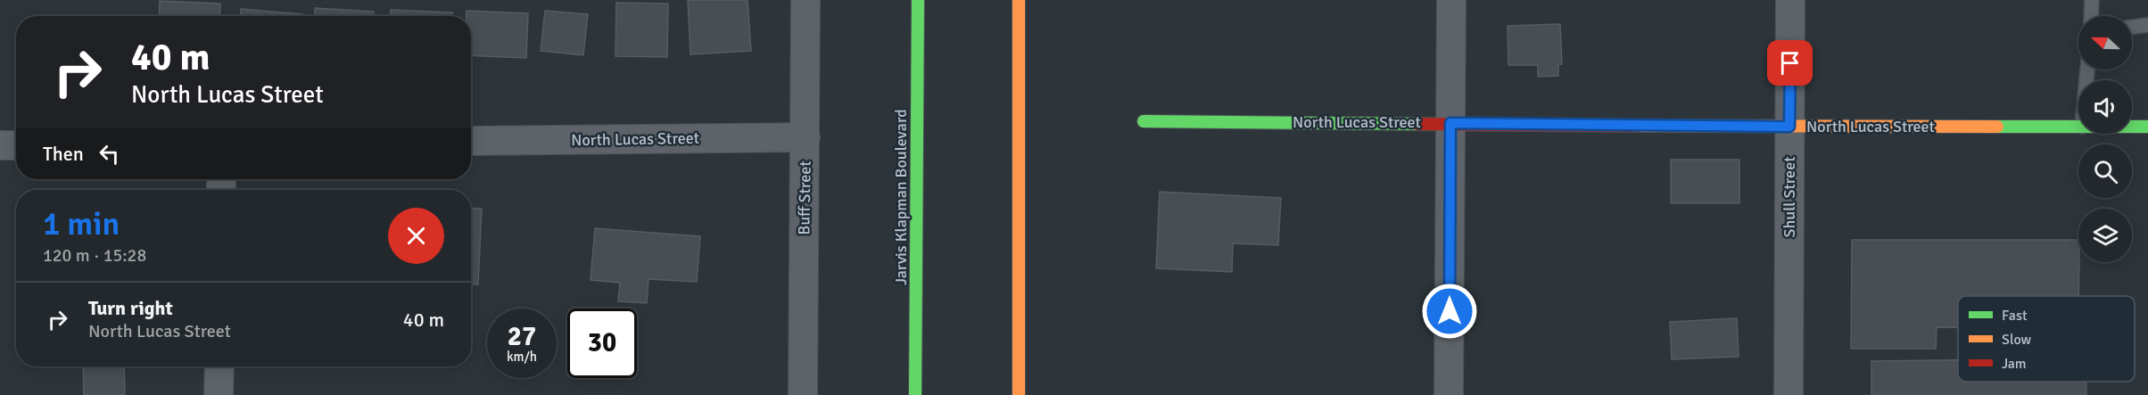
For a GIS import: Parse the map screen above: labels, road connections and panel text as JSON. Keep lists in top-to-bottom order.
{
  "streets": {
    "main road": ["North Lucas Street", "Jarvis Klapman Boulevard"],
    "street": ["Shull Street", "Buff Street"]
  },
  "crossings": [
    ["North Lucas Street", "Shull Street"],
    ["North Lucas Street", "Buff Street"]
  ],
  "legend": ["Fast", "Slow", "Jam"],
  "north": "left",
  "page": {
    "turn": ["40 m", "North Lucas Street"],
    "then": "Then",
    "heading": ["1 min", "120 m · 15:28"],
    "list": [
      {
        "name": "Turn right",
        "note": "North Lucas Street",
        "value": "40 m"
      }
    ],
    "speed": "27 km/h",
    "limit": "30"
  }
}
